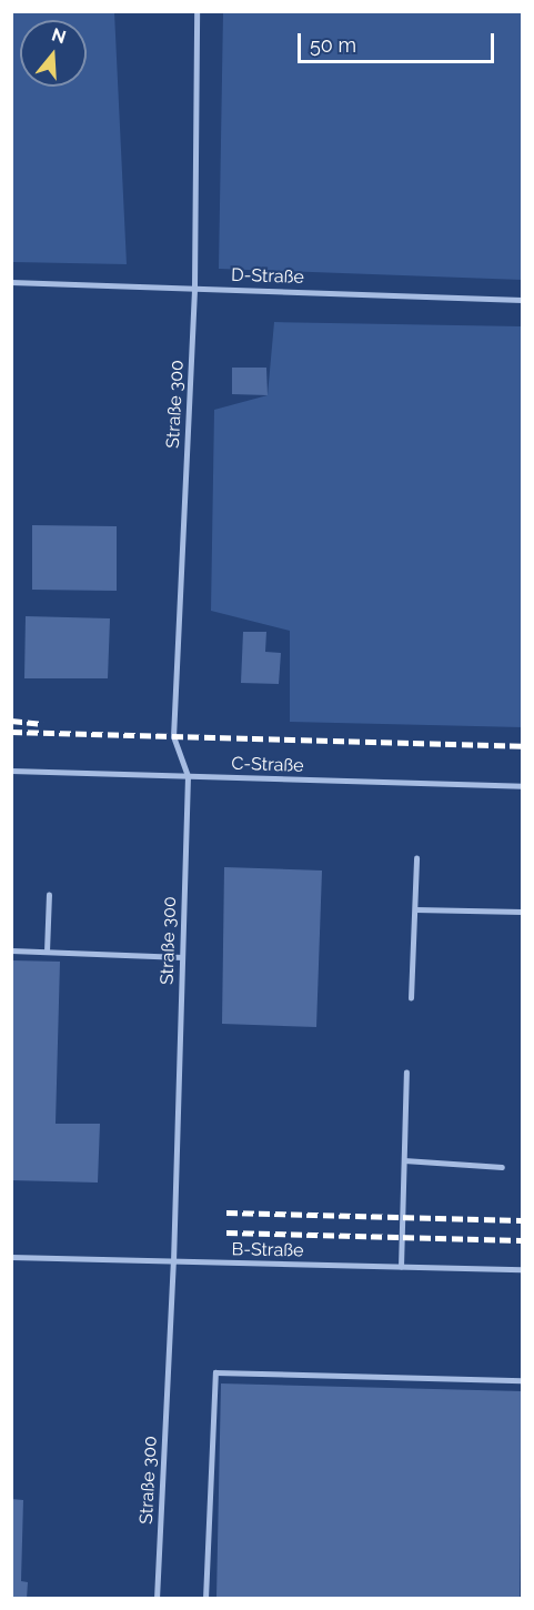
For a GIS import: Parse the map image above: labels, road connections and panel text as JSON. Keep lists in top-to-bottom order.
{
  "streets": {
    "lane": [
      "D-Straße",
      "Straße 300",
      "C-Straße",
      "B-Straße"
    ]
  },
  "crossings": [
    ["D-Straße", "Straße 300"],
    ["Straße 300", "C-Straße"],
    ["Straße 300", "B-Straße"]
  ],
  "scale_bar": "50 m",
  "north": "top"
}
